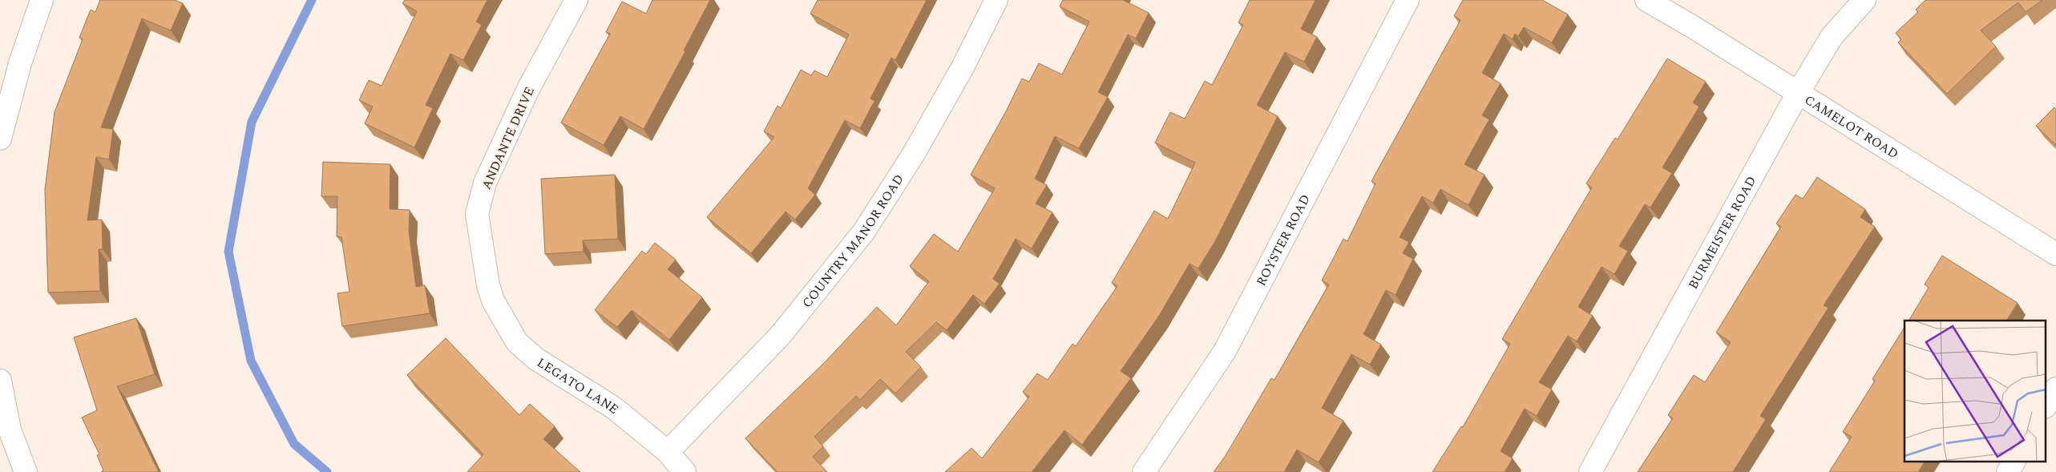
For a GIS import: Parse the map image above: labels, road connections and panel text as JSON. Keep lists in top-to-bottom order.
{
  "streets": {
    "street": [
      "CAMELOT ROAD",
      "ANDANTE DRIVE",
      "BURMEISTER ROAD",
      "COUNTRY MANOR ROAD",
      "ROYSTER ROAD",
      "LEGATO LANE"
    ]
  },
  "crossings": [
    ["CAMELOT ROAD", "BURMEISTER ROAD"],
    ["ANDANTE DRIVE", "LEGATO LANE"],
    ["COUNTRY MANOR ROAD", "LEGATO LANE"]
  ]
}
